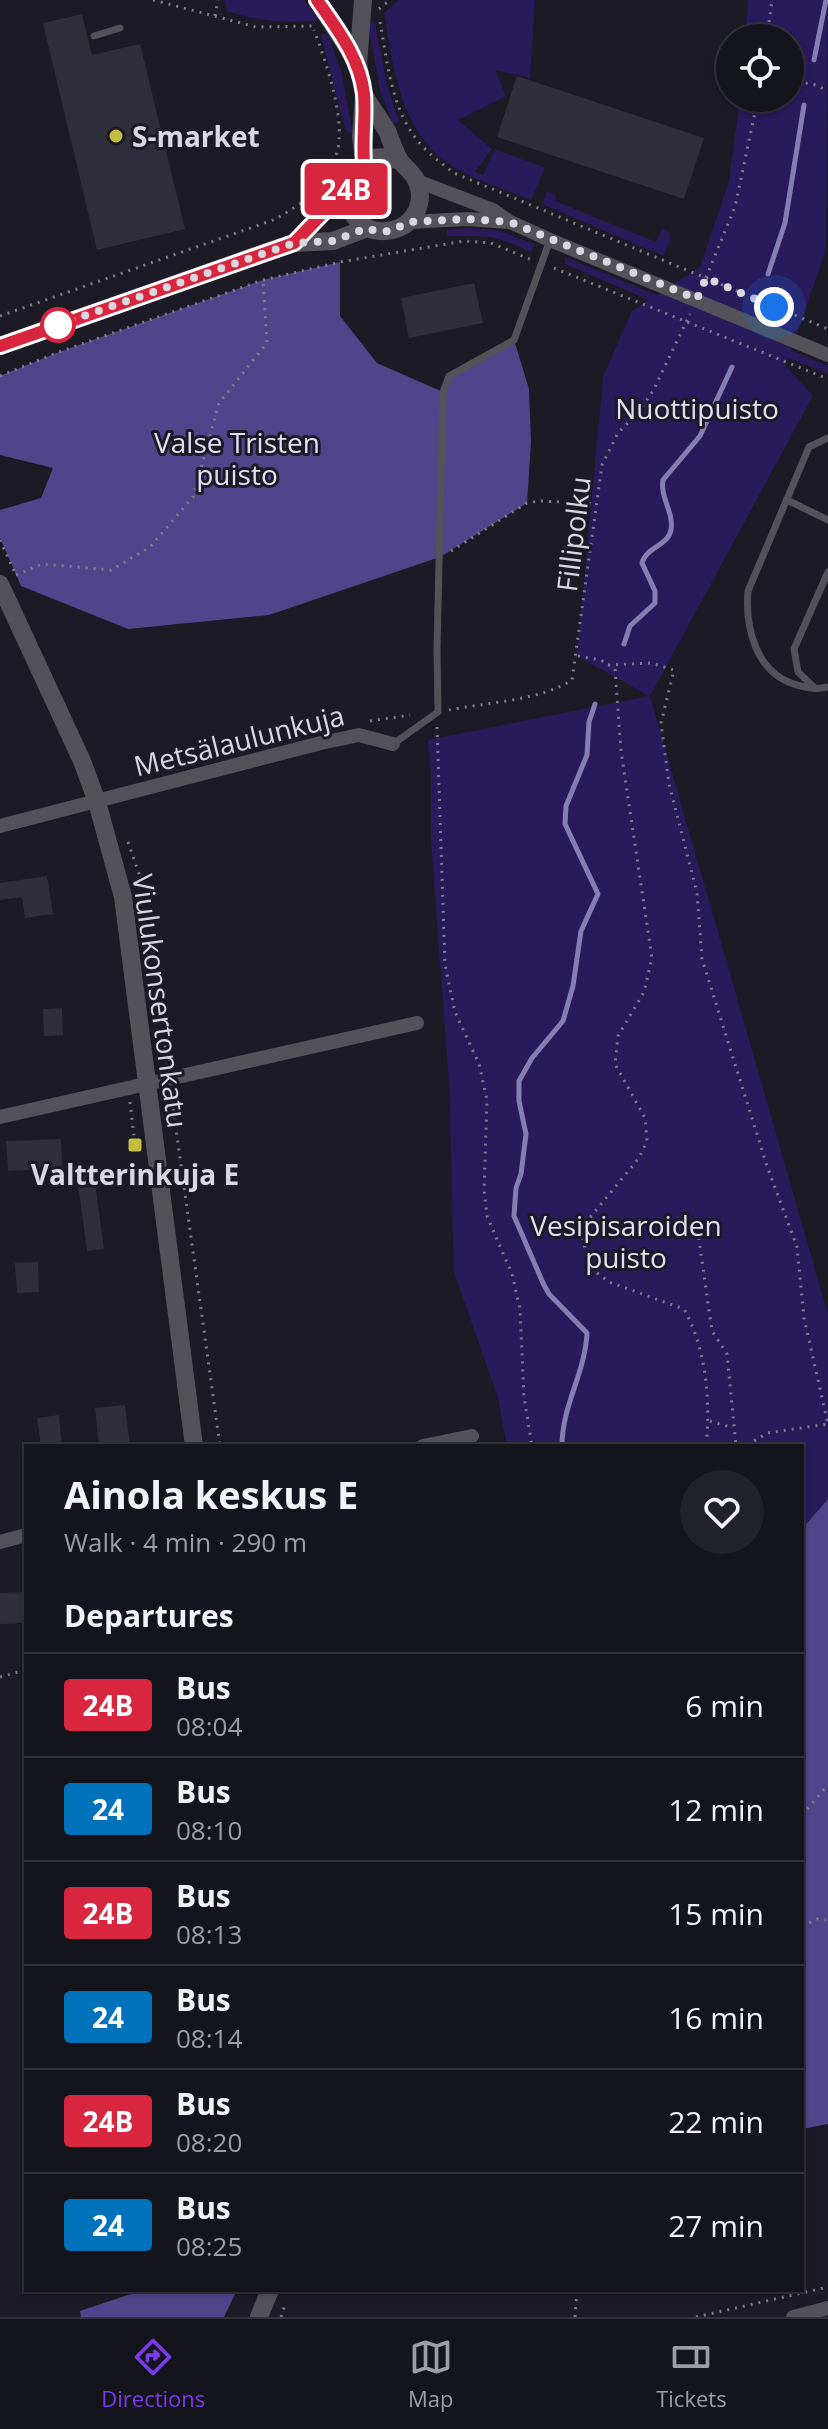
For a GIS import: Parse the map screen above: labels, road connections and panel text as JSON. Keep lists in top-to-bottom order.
{
  "streets": {
    "street": ["Metsälaulunkuja", "Viulukonsertonkatu"],
    "path": ["Fillipolku"]
  },
  "crossings": [
    ["Metsälaulunkuja", "Viulukonsertonkatu"]
  ],
  "parks": ["Nuottipuisto", "Valse Tristen puisto", "Vesipisaroiden puisto"],
  "places": {
    "other": ["S-market"],
    "transit": ["Valtterinkuja E"]
  },
  "lines": ["bus line 24B"],
  "page": {
    "on_map": "24B",
    "heading": [
      ["Ainola keskus E", "Walk · 4 min · 290 m"],
      "Departures"
    ],
    "list": [
      {
        "mark": "24B",
        "name": "Bus",
        "note": "08:04",
        "value": "6 min"
      },
      {
        "mark": "24",
        "name": "Bus",
        "note": "08:10",
        "value": "12 min"
      },
      {
        "mark": "24B",
        "name": "Bus",
        "note": "08:13",
        "value": "15 min"
      },
      {
        "mark": "24",
        "name": "Bus",
        "note": "08:14",
        "value": "16 min"
      },
      {
        "mark": "24B",
        "name": "Bus",
        "note": "08:20",
        "value": "22 min"
      },
      {
        "mark": "24",
        "name": "Bus",
        "note": "08:25",
        "value": "27 min"
      }
    ],
    "tabs": ["Directions", "Map", "Tickets"]
  }
}
